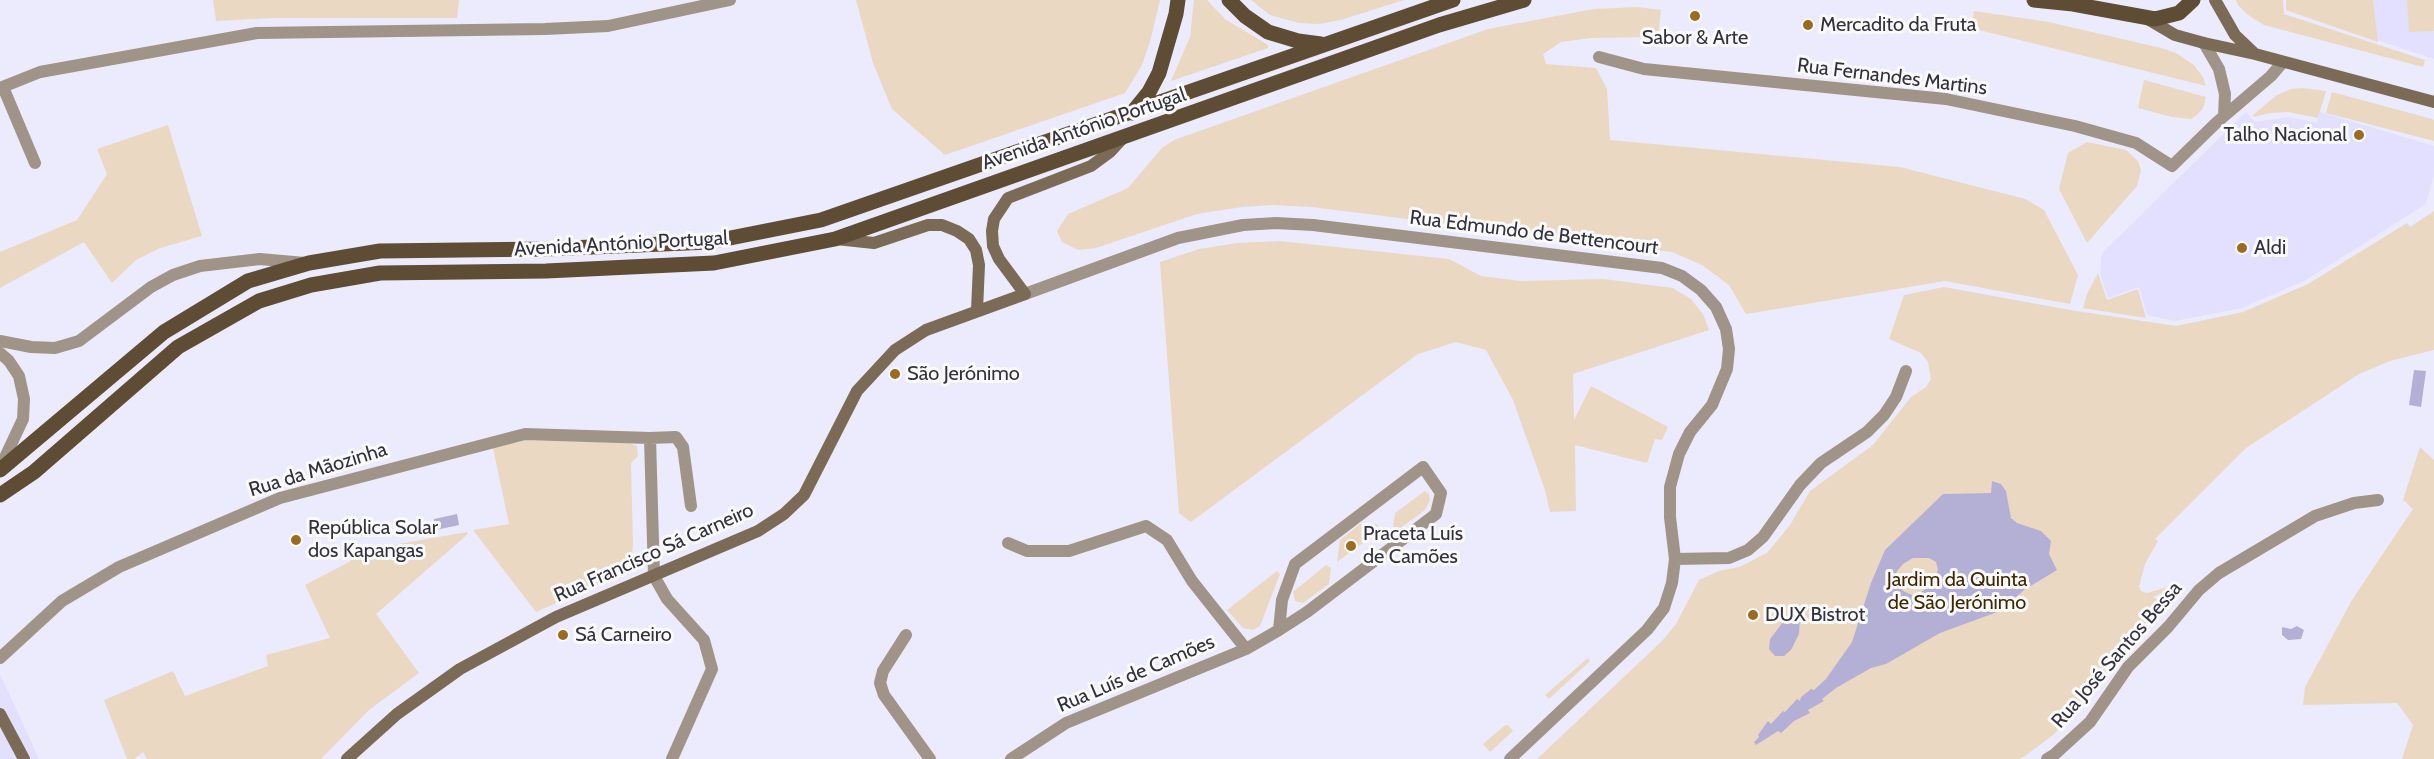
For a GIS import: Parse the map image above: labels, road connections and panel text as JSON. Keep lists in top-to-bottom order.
{
  "streets": {
    "main road": ["Avenida António Portugal"],
    "street": [
      "Rua Fernandes Martins",
      "Rua Edmundo de Bettencourt",
      "Rua da Mãozinha",
      "Rua Francisco Sá Carneiro",
      "Rua José Santos Bessa",
      "Rua Luís de Camões"
    ]
  },
  "crossings": [
    ["Rua Edmundo de Bettencourt", "Rua Francisco Sá Carneiro"]
  ],
  "parks": ["Jardim da Quinta de São Jerónimo"],
  "places": [
    "Sabor & Arte",
    "Mercadito da Fruta",
    "Talho Nacional",
    "Aldi",
    "São Jerónimo",
    "República Solar dos Kapangas",
    "Praceta Luís de Camões",
    "DUX Bistrot",
    "Sá Carneiro"
  ]
}
